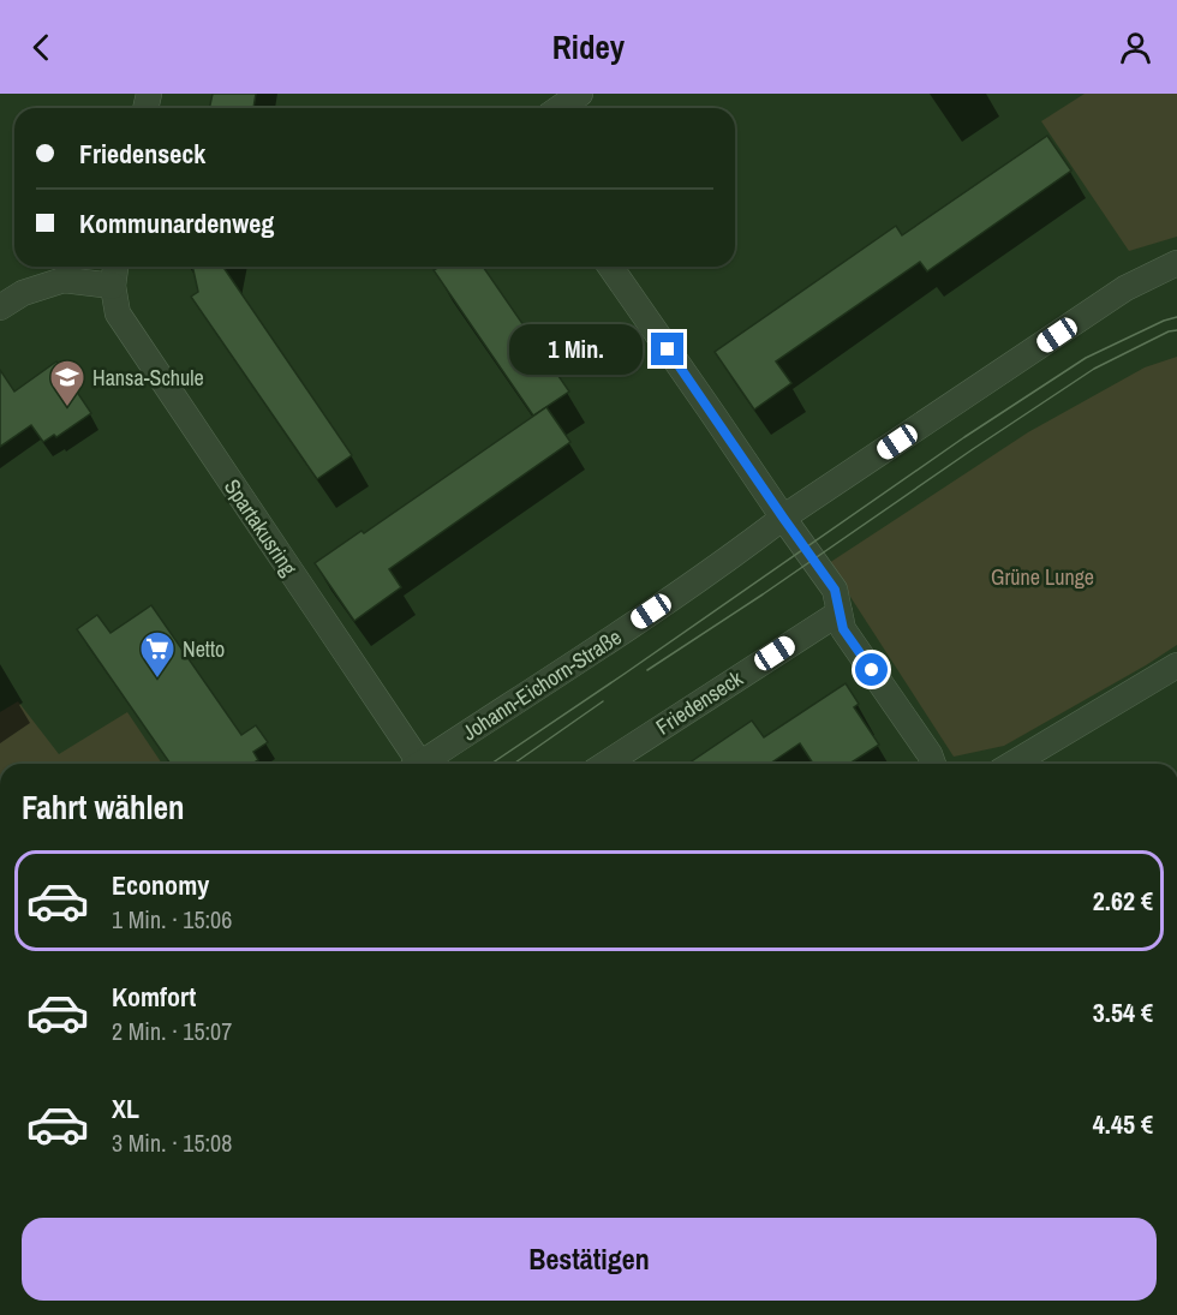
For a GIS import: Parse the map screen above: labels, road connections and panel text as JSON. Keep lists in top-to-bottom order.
{
  "streets": {
    "street": ["Spartakusring", "Johann-Eichorn-Straße", "Friedenseck"]
  },
  "parks": ["Grüne Lunge"],
  "places": {
    "school or university": ["Hansa-Schule"],
    "supermarket": ["Netto"]
  },
  "page": {
    "header": "Ridey",
    "banner": ["Friedenseck", "Kommunardenweg"],
    "bubble": "1 Min.",
    "heading": "Fahrt wählen",
    "list": [
      {
        "name": "Economy",
        "note": "1 Min. · 15:06",
        "value": "2.62 €"
      },
      {
        "name": "Komfort",
        "note": "2 Min. · 15:07",
        "value": "3.54 €"
      },
      {
        "name": "XL",
        "note": "3 Min. · 15:08",
        "value": "4.45 €"
      }
    ],
    "buttons": "Bestätigen"
  }
}
